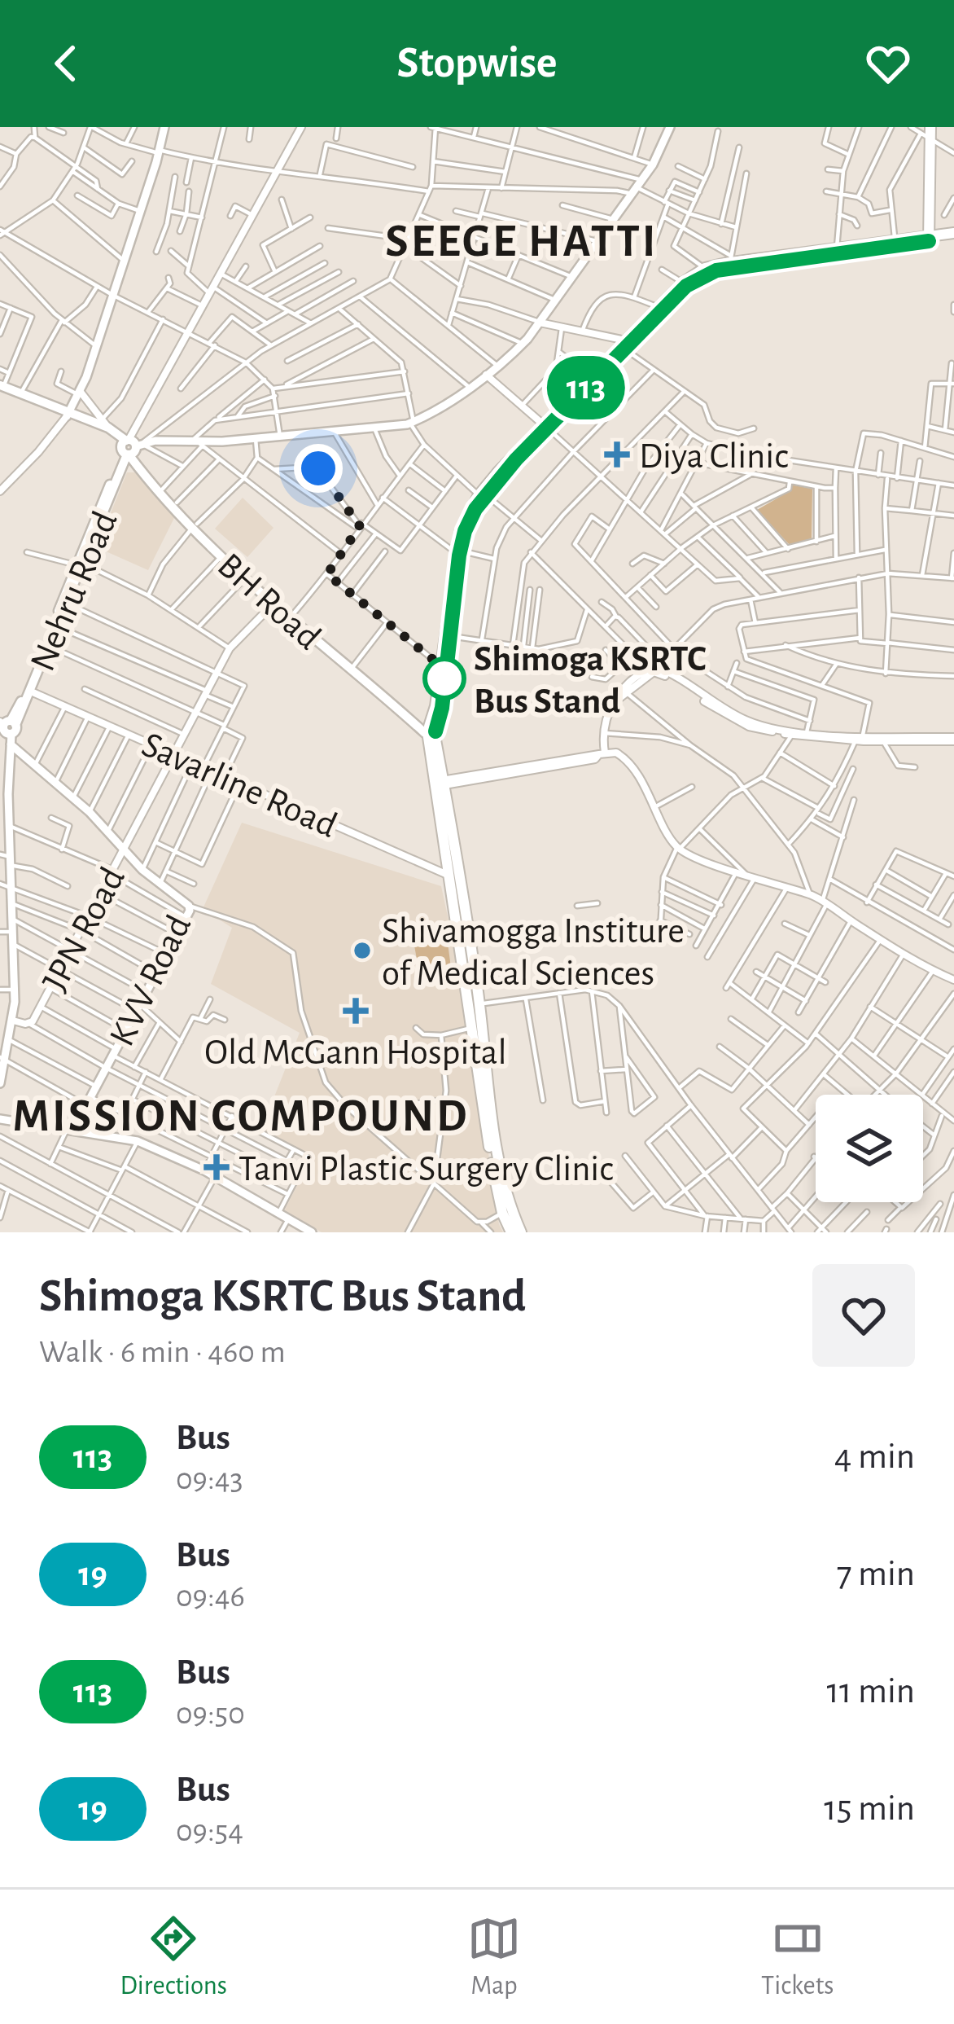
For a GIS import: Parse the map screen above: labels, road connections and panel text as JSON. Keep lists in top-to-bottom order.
{
  "streets": {
    "main road": [
      "Nehru Road",
      "BH Road",
      "JPN Road",
      "KVV Road"
    ],
    "street": ["Savarline Road"]
  },
  "crossings": [
    ["Nehru Road", "BH Road"],
    ["Nehru Road", "Savarline Road"],
    ["Nehru Road", "JPN Road"],
    ["JPN Road", "KVV Road"]
  ],
  "districts": ["SEEGE HATTI", "MISSION COMPOUND"],
  "places": {
    "health": ["Diya Clinic", "Old McGann Hospital", "Tanvi Plastic Surgery Clinic"],
    "other": ["Shimoga KSRTC Bus Stand", "Shivamogga Institure of Medical Sciences"]
  },
  "lines": ["bus line 113"],
  "page": {
    "header": "Stopwise",
    "on_map": "113",
    "heading": ["Shimoga KSRTC Bus Stand", "Walk · 6 min · 460 m"],
    "list": [
      {
        "mark": "113",
        "name": "Bus",
        "note": "09:43",
        "value": "4 min"
      },
      {
        "mark": "19",
        "name": "Bus",
        "note": "09:46",
        "value": "7 min"
      },
      {
        "mark": "113",
        "name": "Bus",
        "note": "09:50",
        "value": "11 min"
      },
      {
        "mark": "19",
        "name": "Bus",
        "note": "09:54",
        "value": "15 min"
      }
    ],
    "tabs": ["Directions", "Map", "Tickets"]
  }
}
